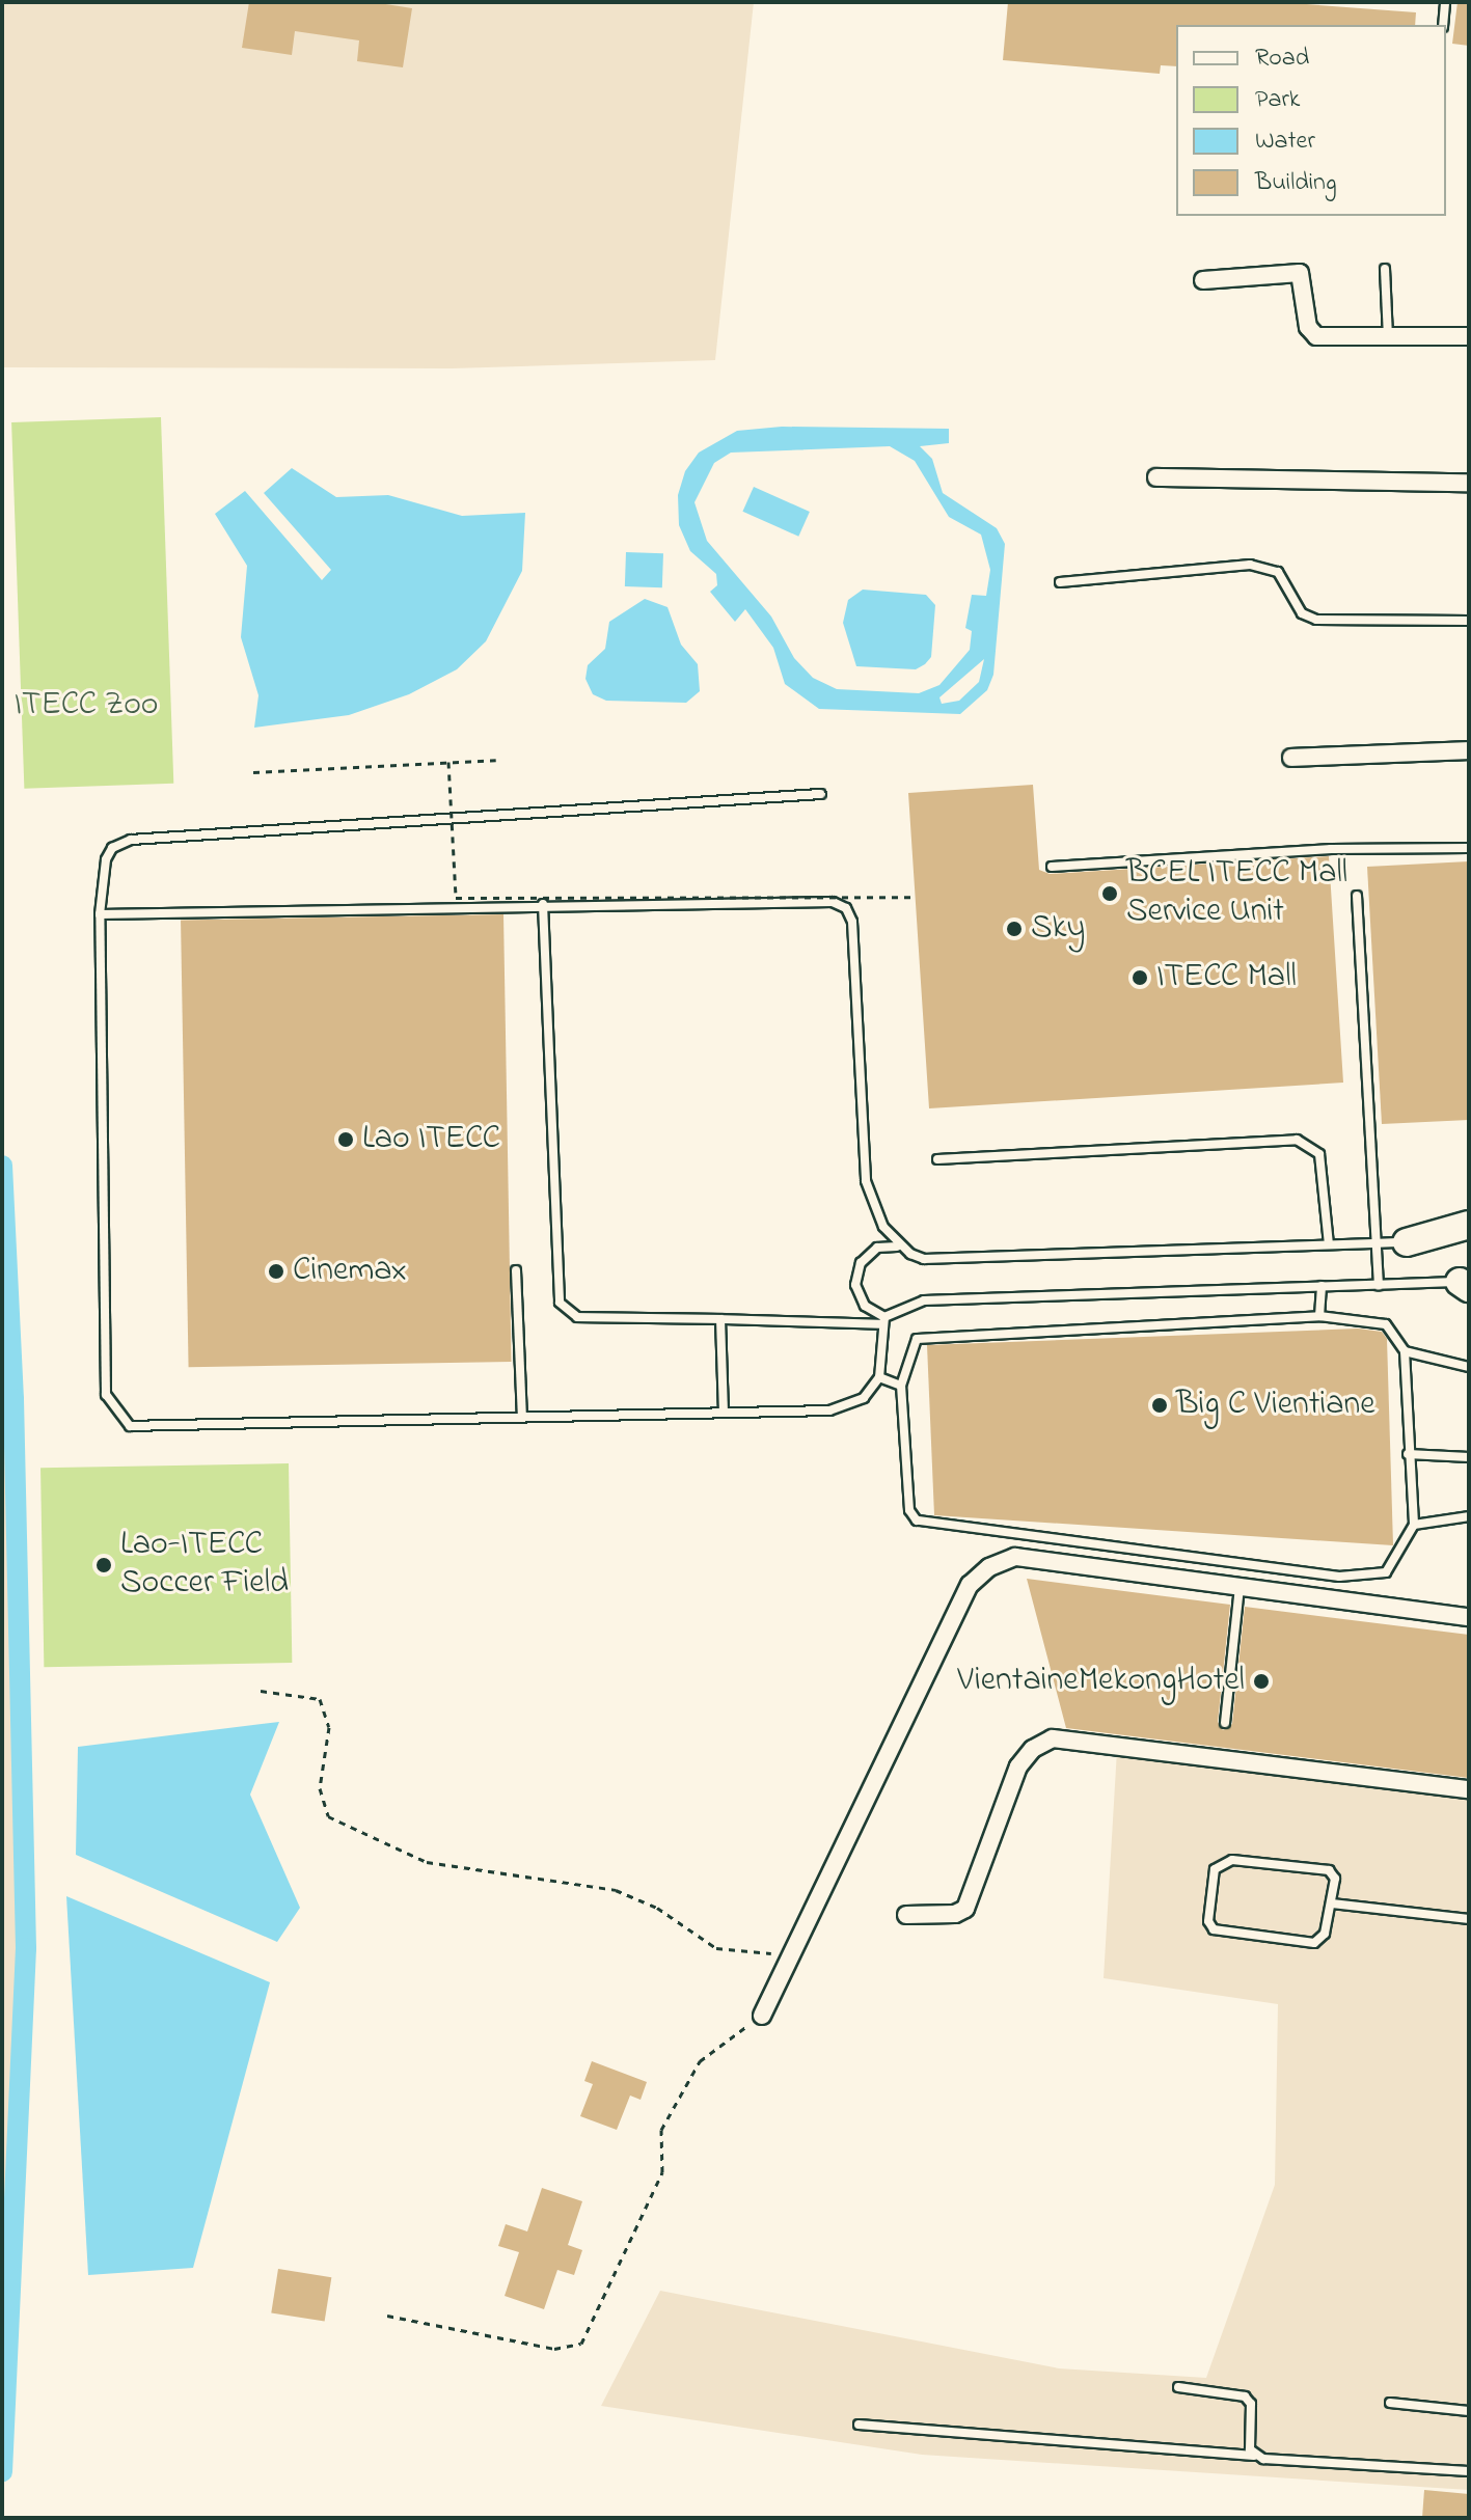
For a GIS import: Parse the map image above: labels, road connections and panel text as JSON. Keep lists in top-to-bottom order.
{
  "parks": ["ITECC Zoo"],
  "places": [
    "BCEL ITECC Mall Service Unit",
    "Sky",
    "ITECC Mall",
    "Lao ITECC",
    "Cinemax",
    "Big C Vientiane",
    "Lao-ITECC Soccer Field",
    "VientaineMekongHotel"
  ],
  "legend": [
    "Road",
    "Park",
    "Water",
    "Building"
  ]
}
